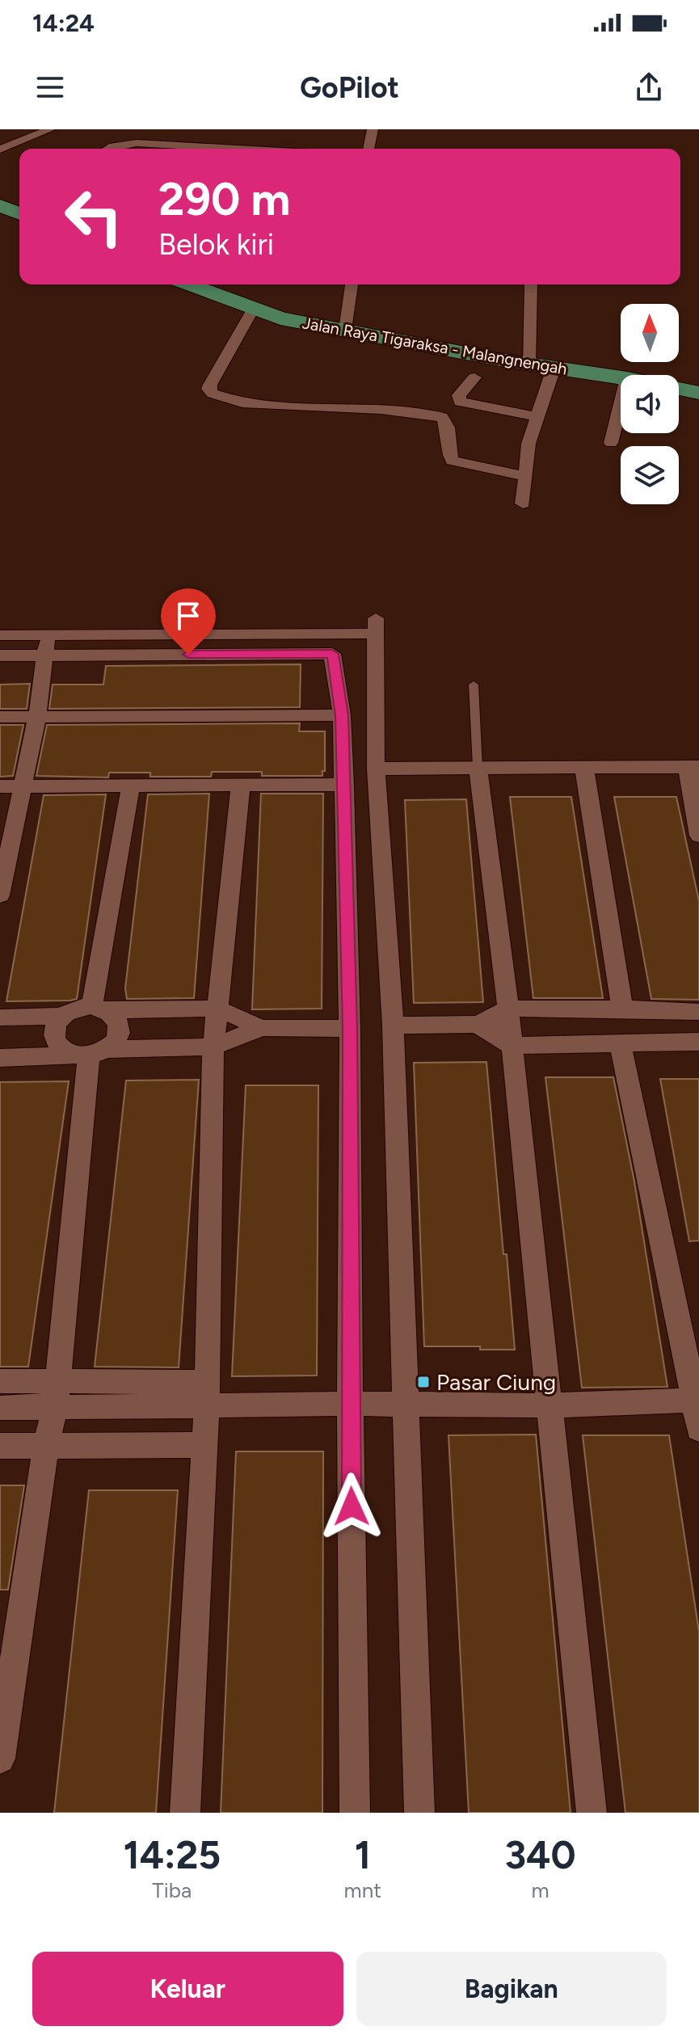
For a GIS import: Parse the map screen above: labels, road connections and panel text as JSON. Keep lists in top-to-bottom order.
{
  "streets": {
    "main road": ["Jalan Raya Tigaraksa - Malangnengah"]
  },
  "places": {
    "transit": ["Pasar Ciung"]
  },
  "north": "top",
  "page": {
    "status": "14:24",
    "header": "GoPilot",
    "turn": ["290 m", "Belok kiri"],
    "eta": [
      "14:25",
      "Tiba",
      "1",
      "mnt",
      "340",
      "m"
    ],
    "buttons": ["Keluar", "Bagikan"]
  }
}
